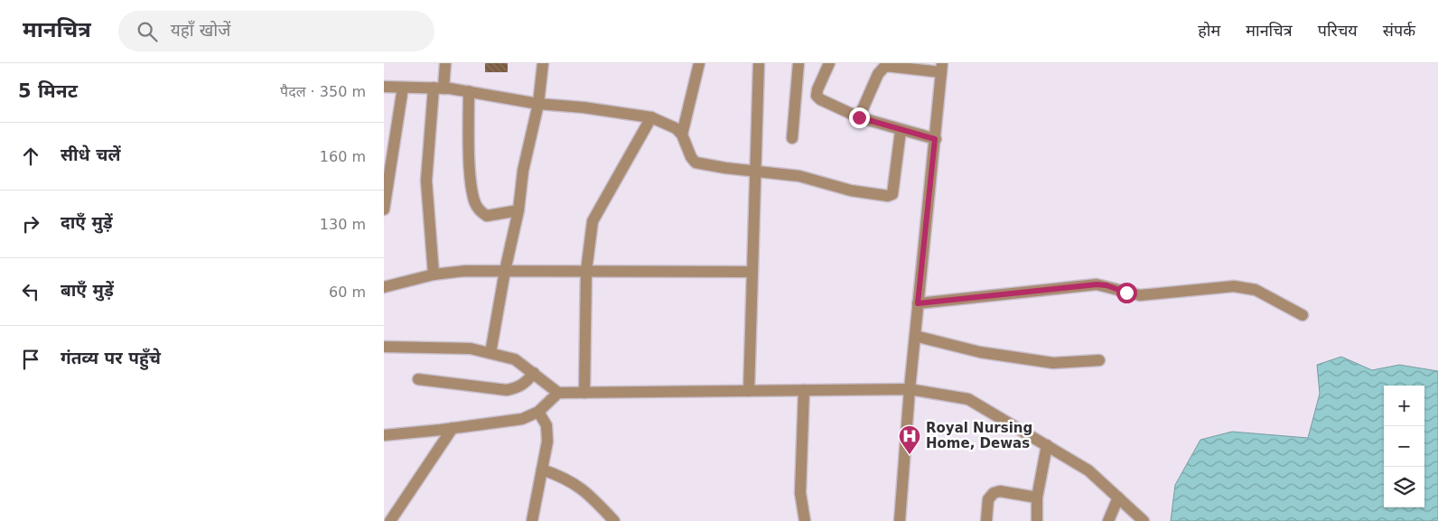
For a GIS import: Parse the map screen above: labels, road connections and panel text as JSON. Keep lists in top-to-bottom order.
{
  "places": {
    "hospital": ["Royal Nursing Home, Dewas"]
  },
  "page": {
    "header": "मानचित्र",
    "search": "यहाँ खोजें",
    "nav": [
      "होम",
      "मानचित्र",
      "परिचय",
      "संपर्क"
    ],
    "heading": ["5 मिनट", "पैदल · 350 m"],
    "list": [
      ["सीधे चलें", "160 m"],
      ["दाएँ मुड़ें", "130 m"],
      ["बाएँ मुड़ें", "60 m"],
      "गंतव्य पर पहुँचे"
    ],
    "map_buttons": ["+", "−"]
  }
}
